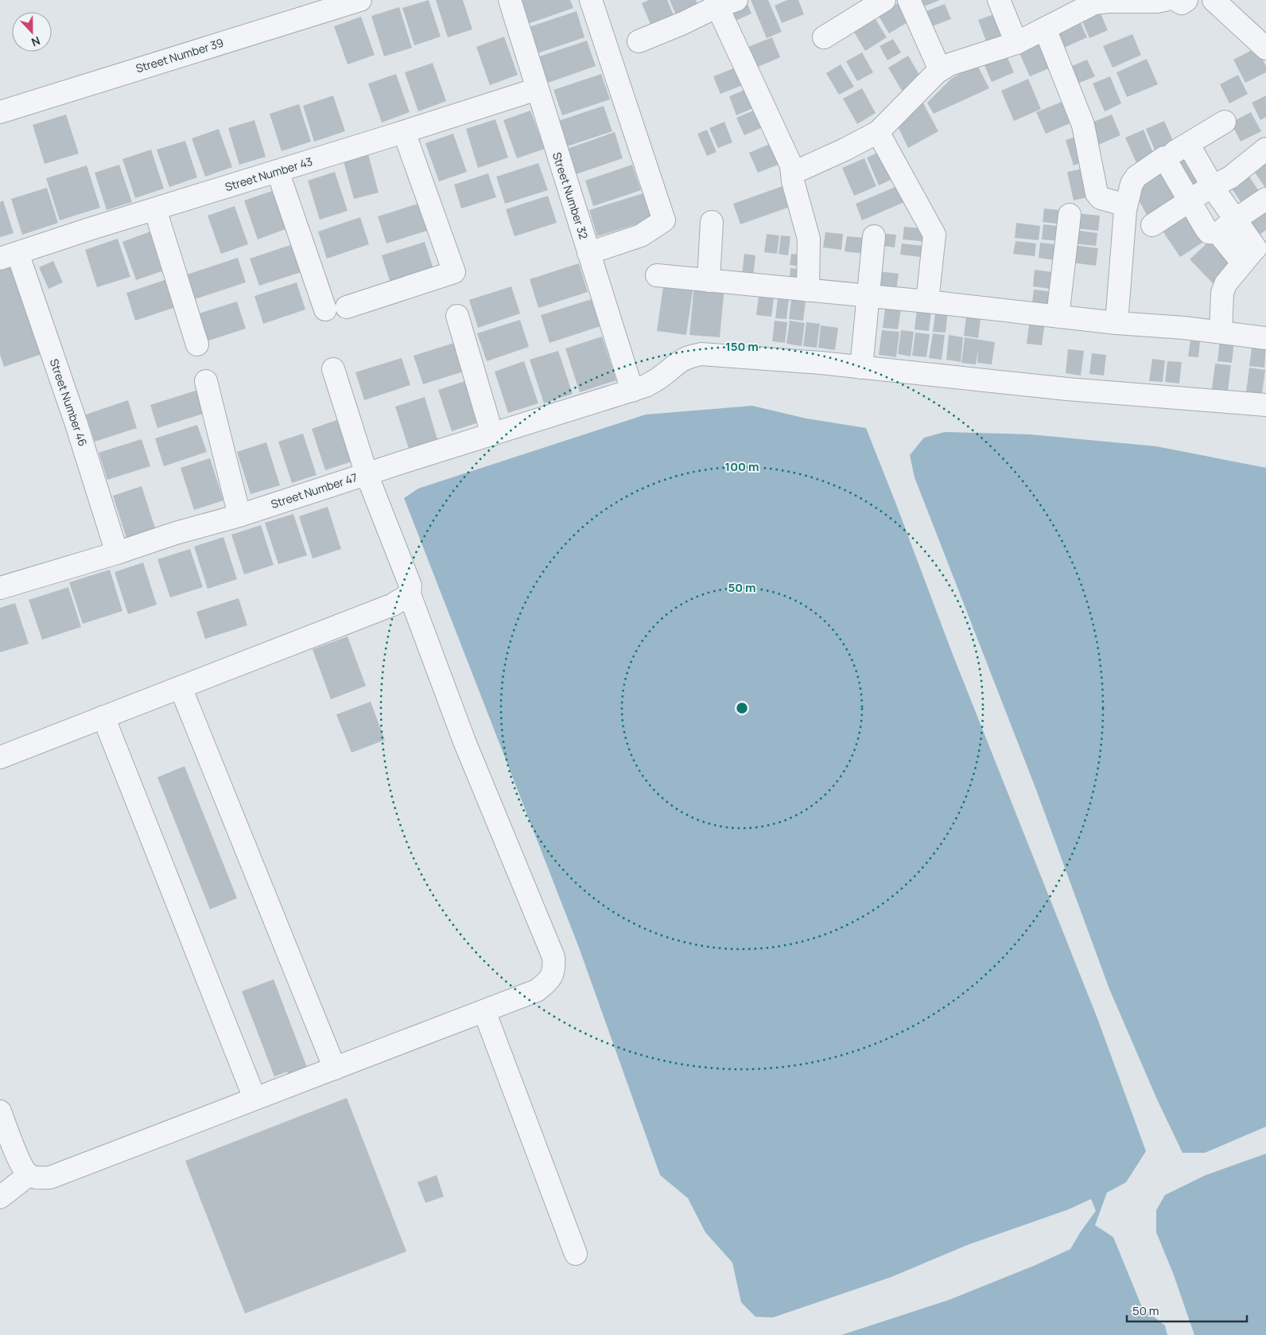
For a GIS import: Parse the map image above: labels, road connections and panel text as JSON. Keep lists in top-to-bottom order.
{
  "streets": {
    "street": [
      "Street Number 39",
      "Street Number 43",
      "Street Number 32",
      "Street Number 46",
      "Street Number 47"
    ]
  },
  "crossings": [
    ["Street Number 43", "Street Number 32"],
    ["Street Number 43", "Street Number 46"],
    ["Street Number 32", "Street Number 47"],
    ["Street Number 46", "Street Number 47"]
  ],
  "scale_bar": "50 m",
  "north": "bottom",
  "rings": ["150 m", "100 m", "50 m"]
}
